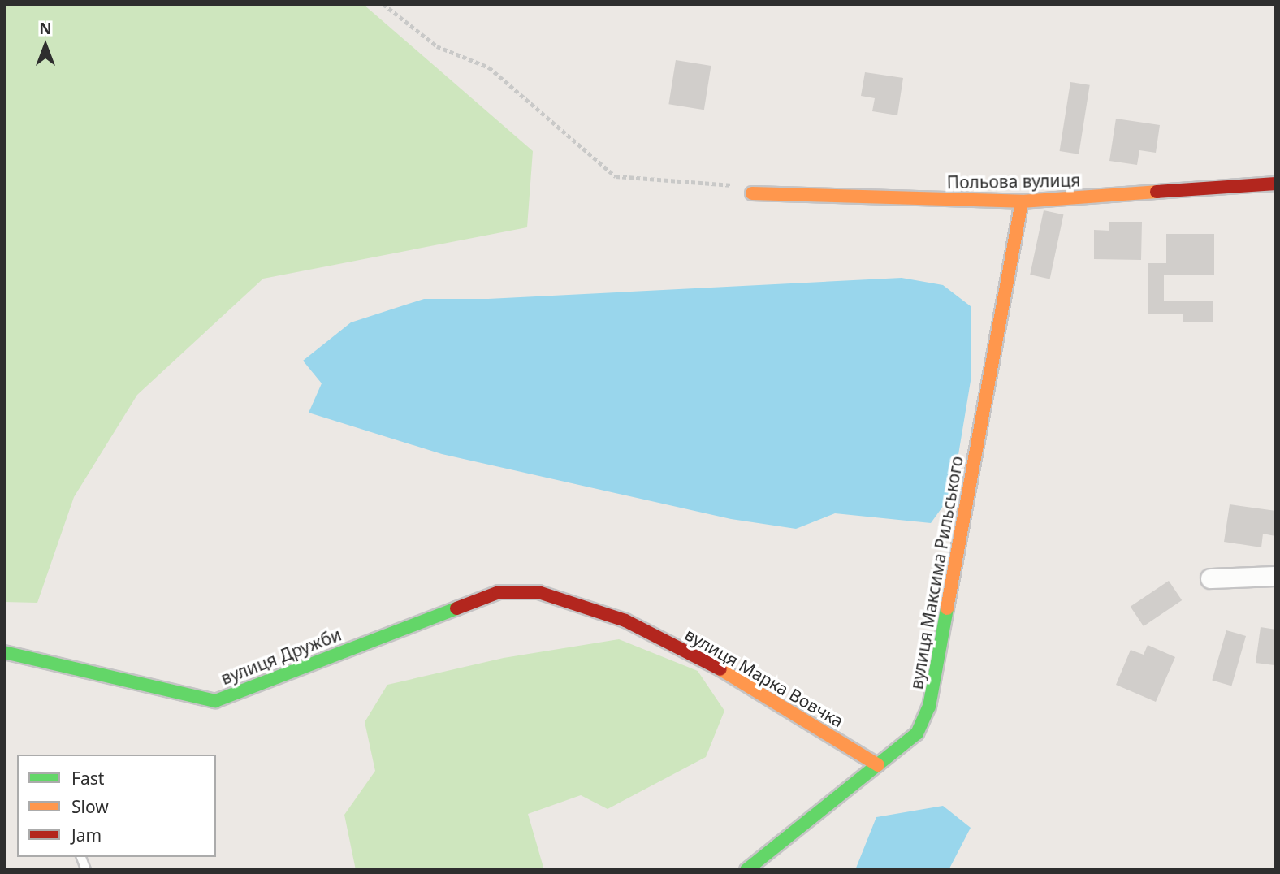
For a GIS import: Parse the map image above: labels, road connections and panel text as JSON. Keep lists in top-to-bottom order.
{
  "streets": {
    "street": [
      "Польова вулиця",
      "вулиця Максима Рильського",
      "вулиця Дружби",
      "вулиця Марка Вовчка"
    ]
  },
  "crossings": [
    ["Польова вулиця", "вулиця Максима Рильського"],
    ["вулиця Максима Рильського", "вулиця Марка Вовчка"],
    ["вулиця Дружби", "вулиця Марка Вовчка"]
  ],
  "legend": ["Fast", "Slow", "Jam"],
  "north": "top"
}
